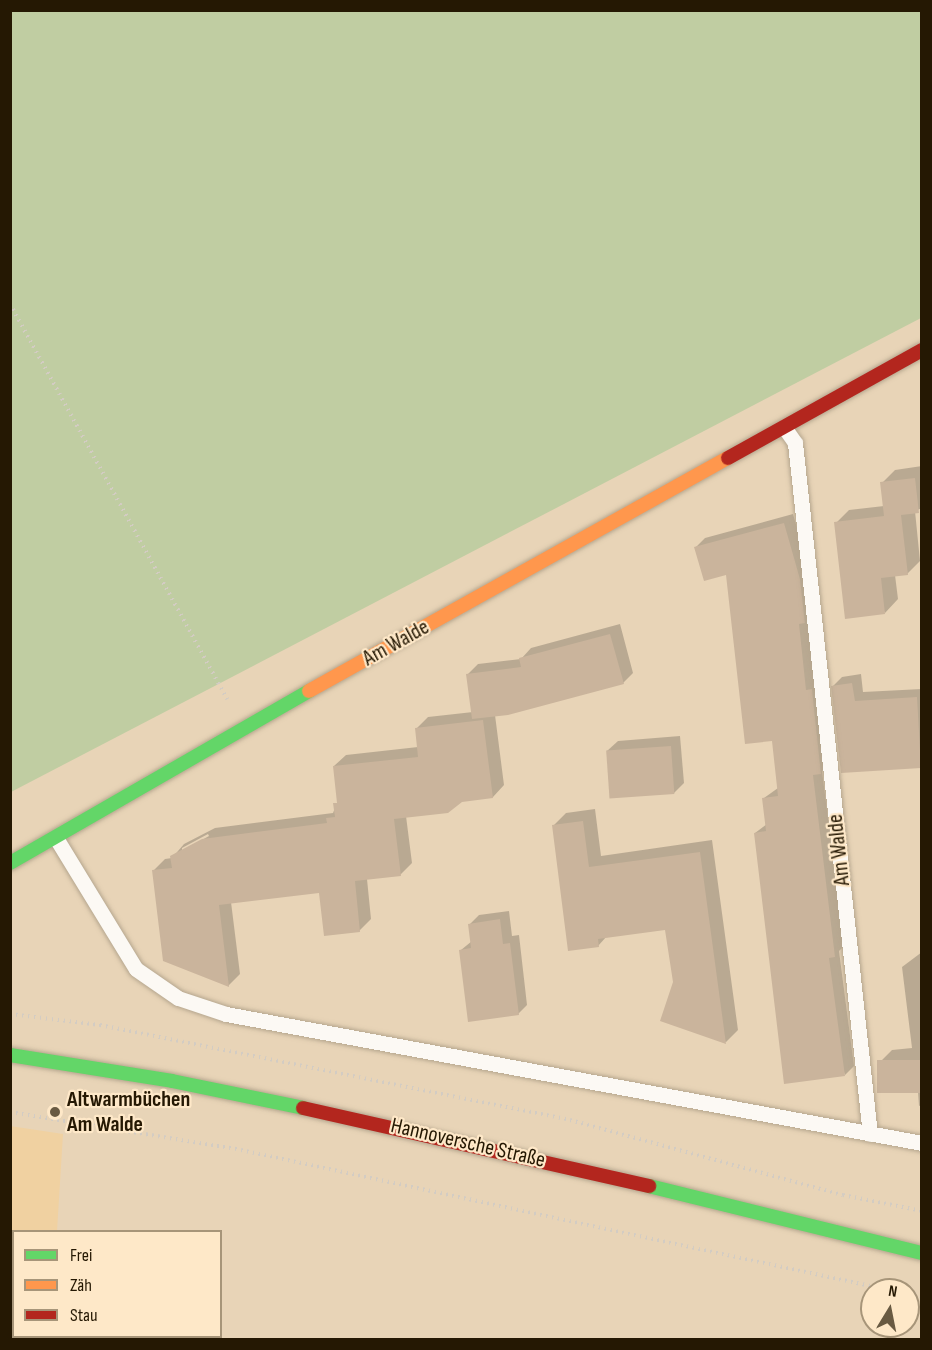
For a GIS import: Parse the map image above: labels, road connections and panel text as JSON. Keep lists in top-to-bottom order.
{
  "streets": {
    "street": ["Am Walde", "Hannoversche Straße"]
  },
  "places": ["Altwarmbüchen Am Walde"],
  "legend": ["Frei", "Zäh", "Stau"],
  "north": "top"
}
